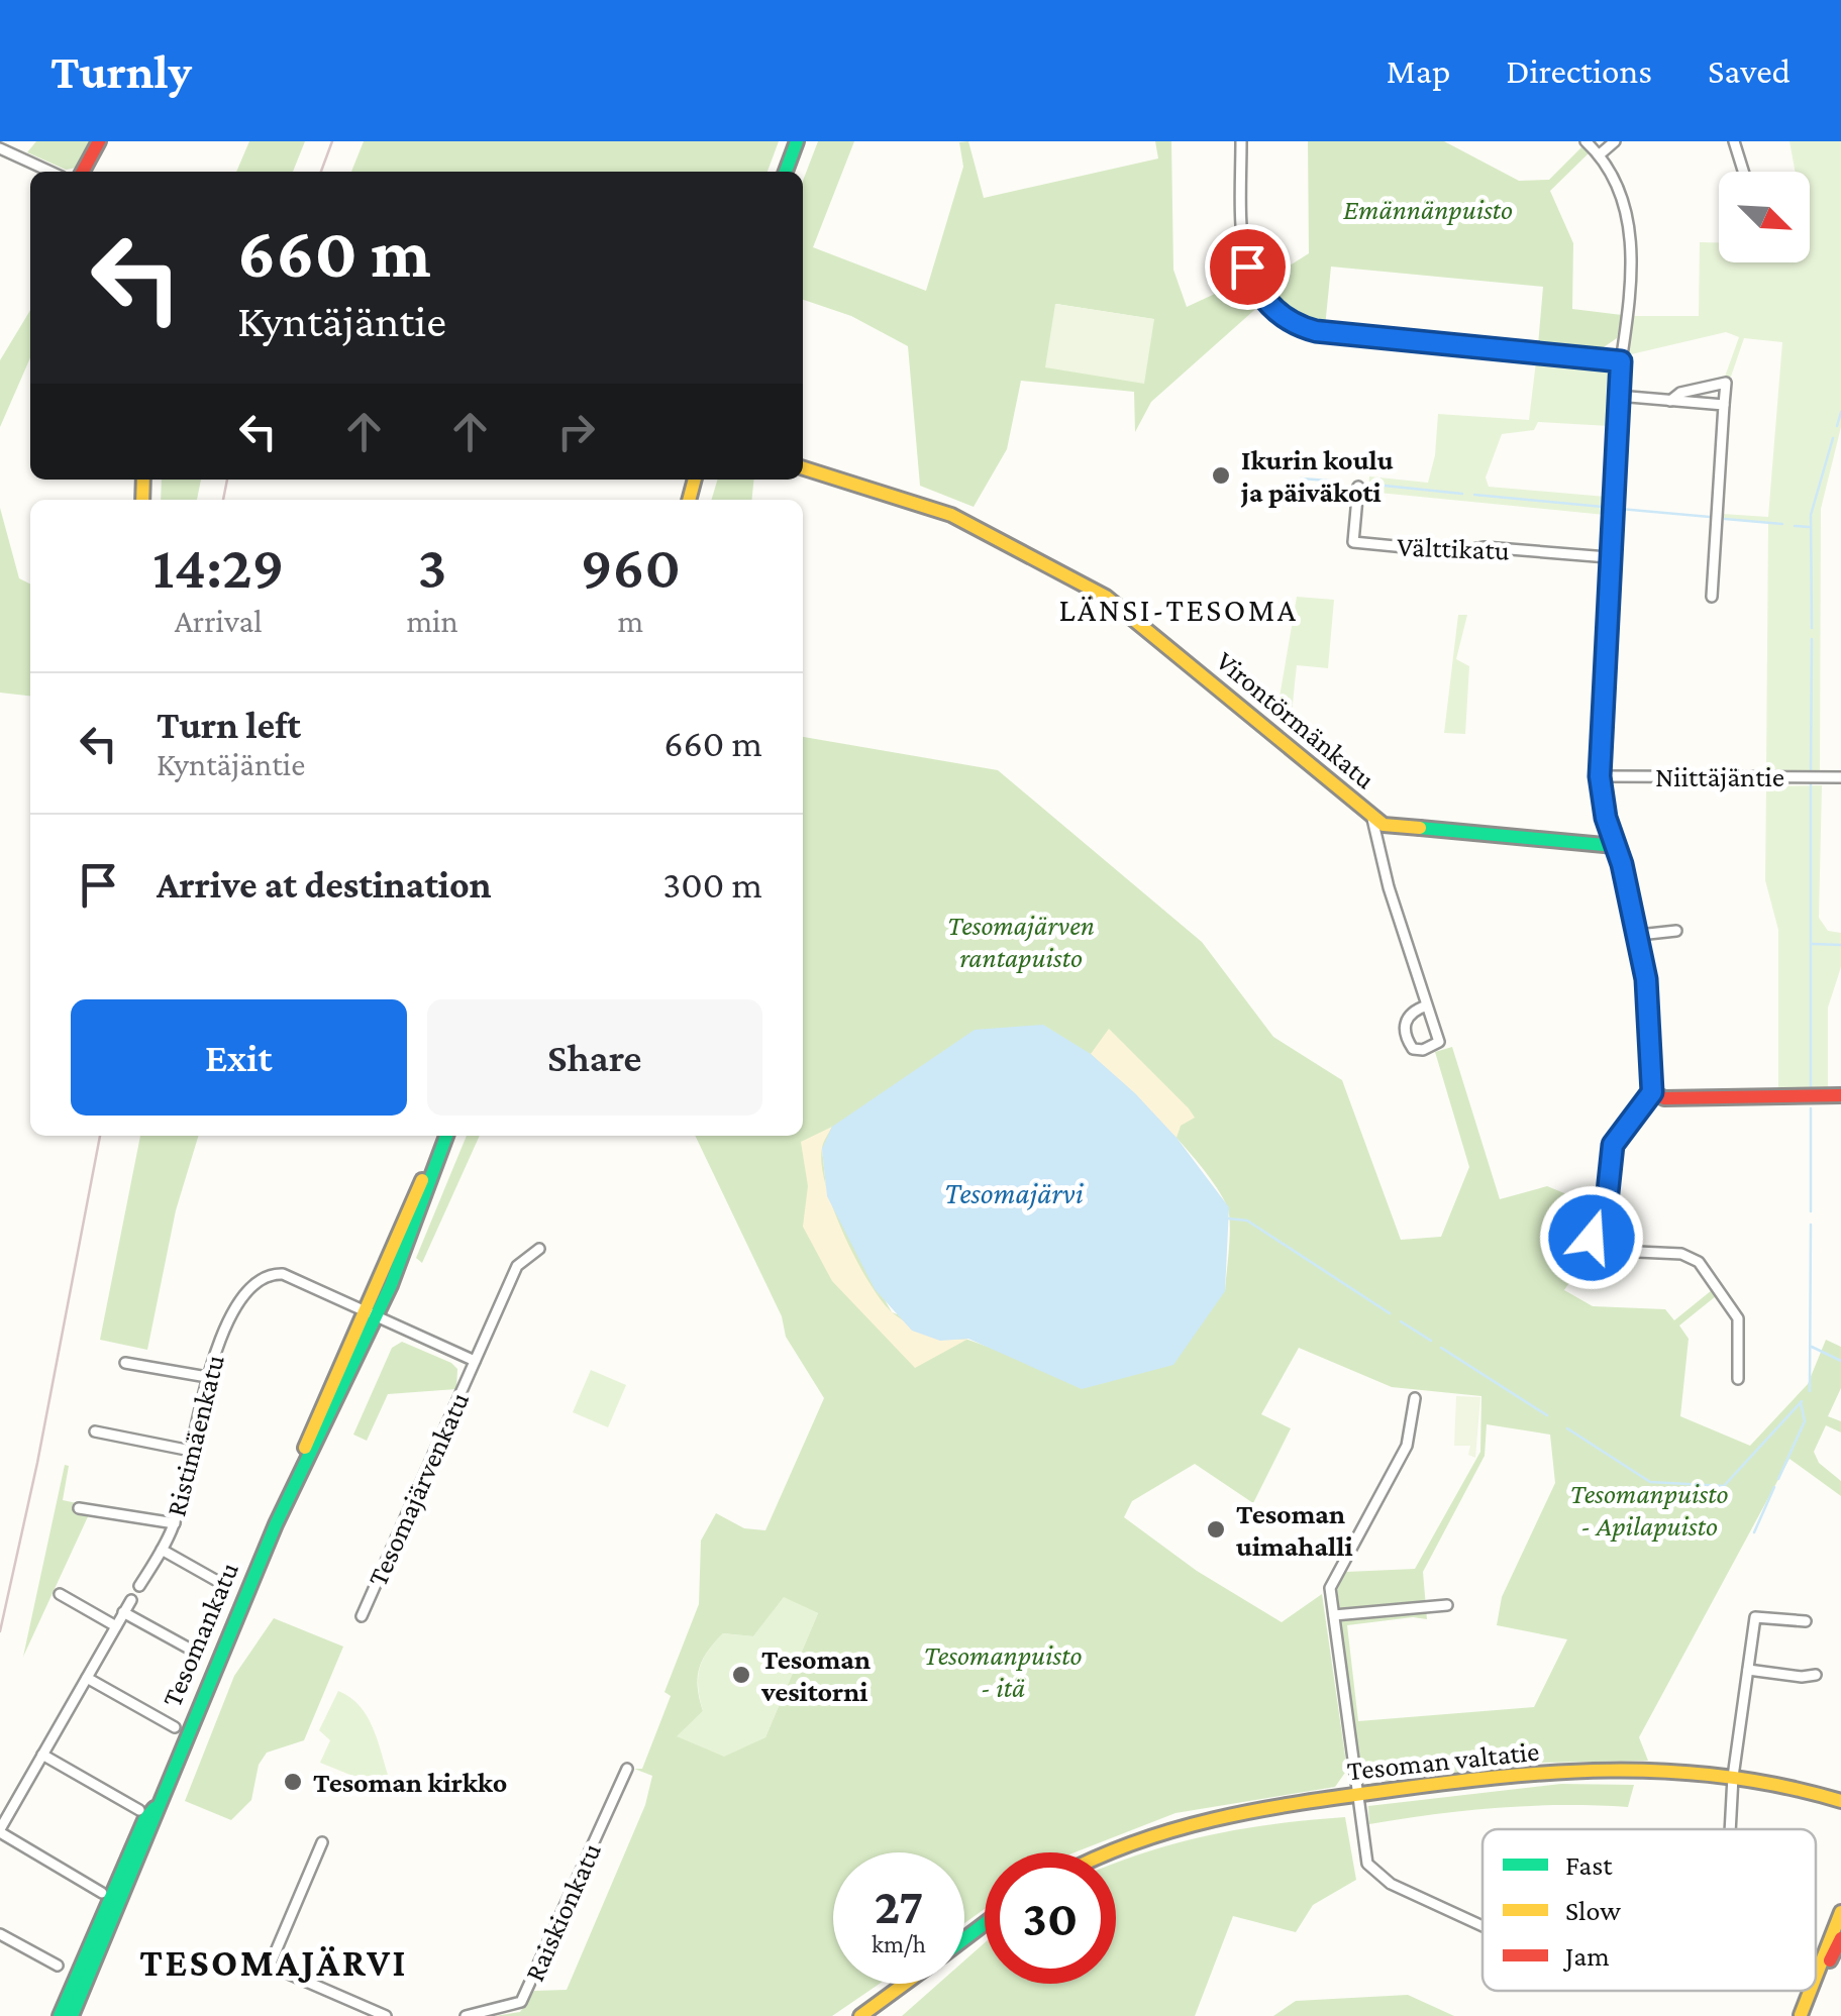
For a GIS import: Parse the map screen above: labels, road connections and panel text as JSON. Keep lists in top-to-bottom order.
{
  "streets": {
    "main road": ["Virontörmänkatu", "Tesomankatu", "Tesoman valtatie"],
    "street": [
      "Välttikatu",
      "Niittäjäntie",
      "Ristimäenkatu",
      "Tesomajärvenkatu",
      "Raiskionkatu"
    ]
  },
  "crossings": [
    ["Ristimäenkatu", "Tesomankatu"],
    ["Tesomajärvenkatu", "Tesomankatu"]
  ],
  "districts": ["LÄNSI-TESOMA", "TESOMAJÄRVI"],
  "water": ["Tesomajärvi"],
  "parks": [
    "Emännänpuisto",
    "Tesomajärven rantapuisto",
    "Tesomanpuisto - Apilapuisto",
    "Tesomanpuisto - itä"
  ],
  "places": [
    "Ikurin koulu ja päiväkoti",
    "Tesoman uimahalli",
    "Tesoman vesitorni",
    "Tesoman kirkko"
  ],
  "legend": ["Fast", "Slow", "Jam"],
  "north": "bottom right",
  "page": {
    "header": "Turnly",
    "nav": ["Map", "Directions", "Saved"],
    "turn": ["660 m", "Kyntäjäntie"],
    "eta": [
      "14:29",
      "Arrival",
      "3",
      "min",
      "960",
      "m"
    ],
    "list": [
      {
        "name": "Turn left",
        "note": "Kyntäjäntie",
        "value": "660 m"
      },
      {
        "name": "Arrive at destination",
        "value": "300 m"
      }
    ],
    "buttons": ["Exit", "Share"],
    "speed": "27 km/h",
    "limit": "30"
  }
}
